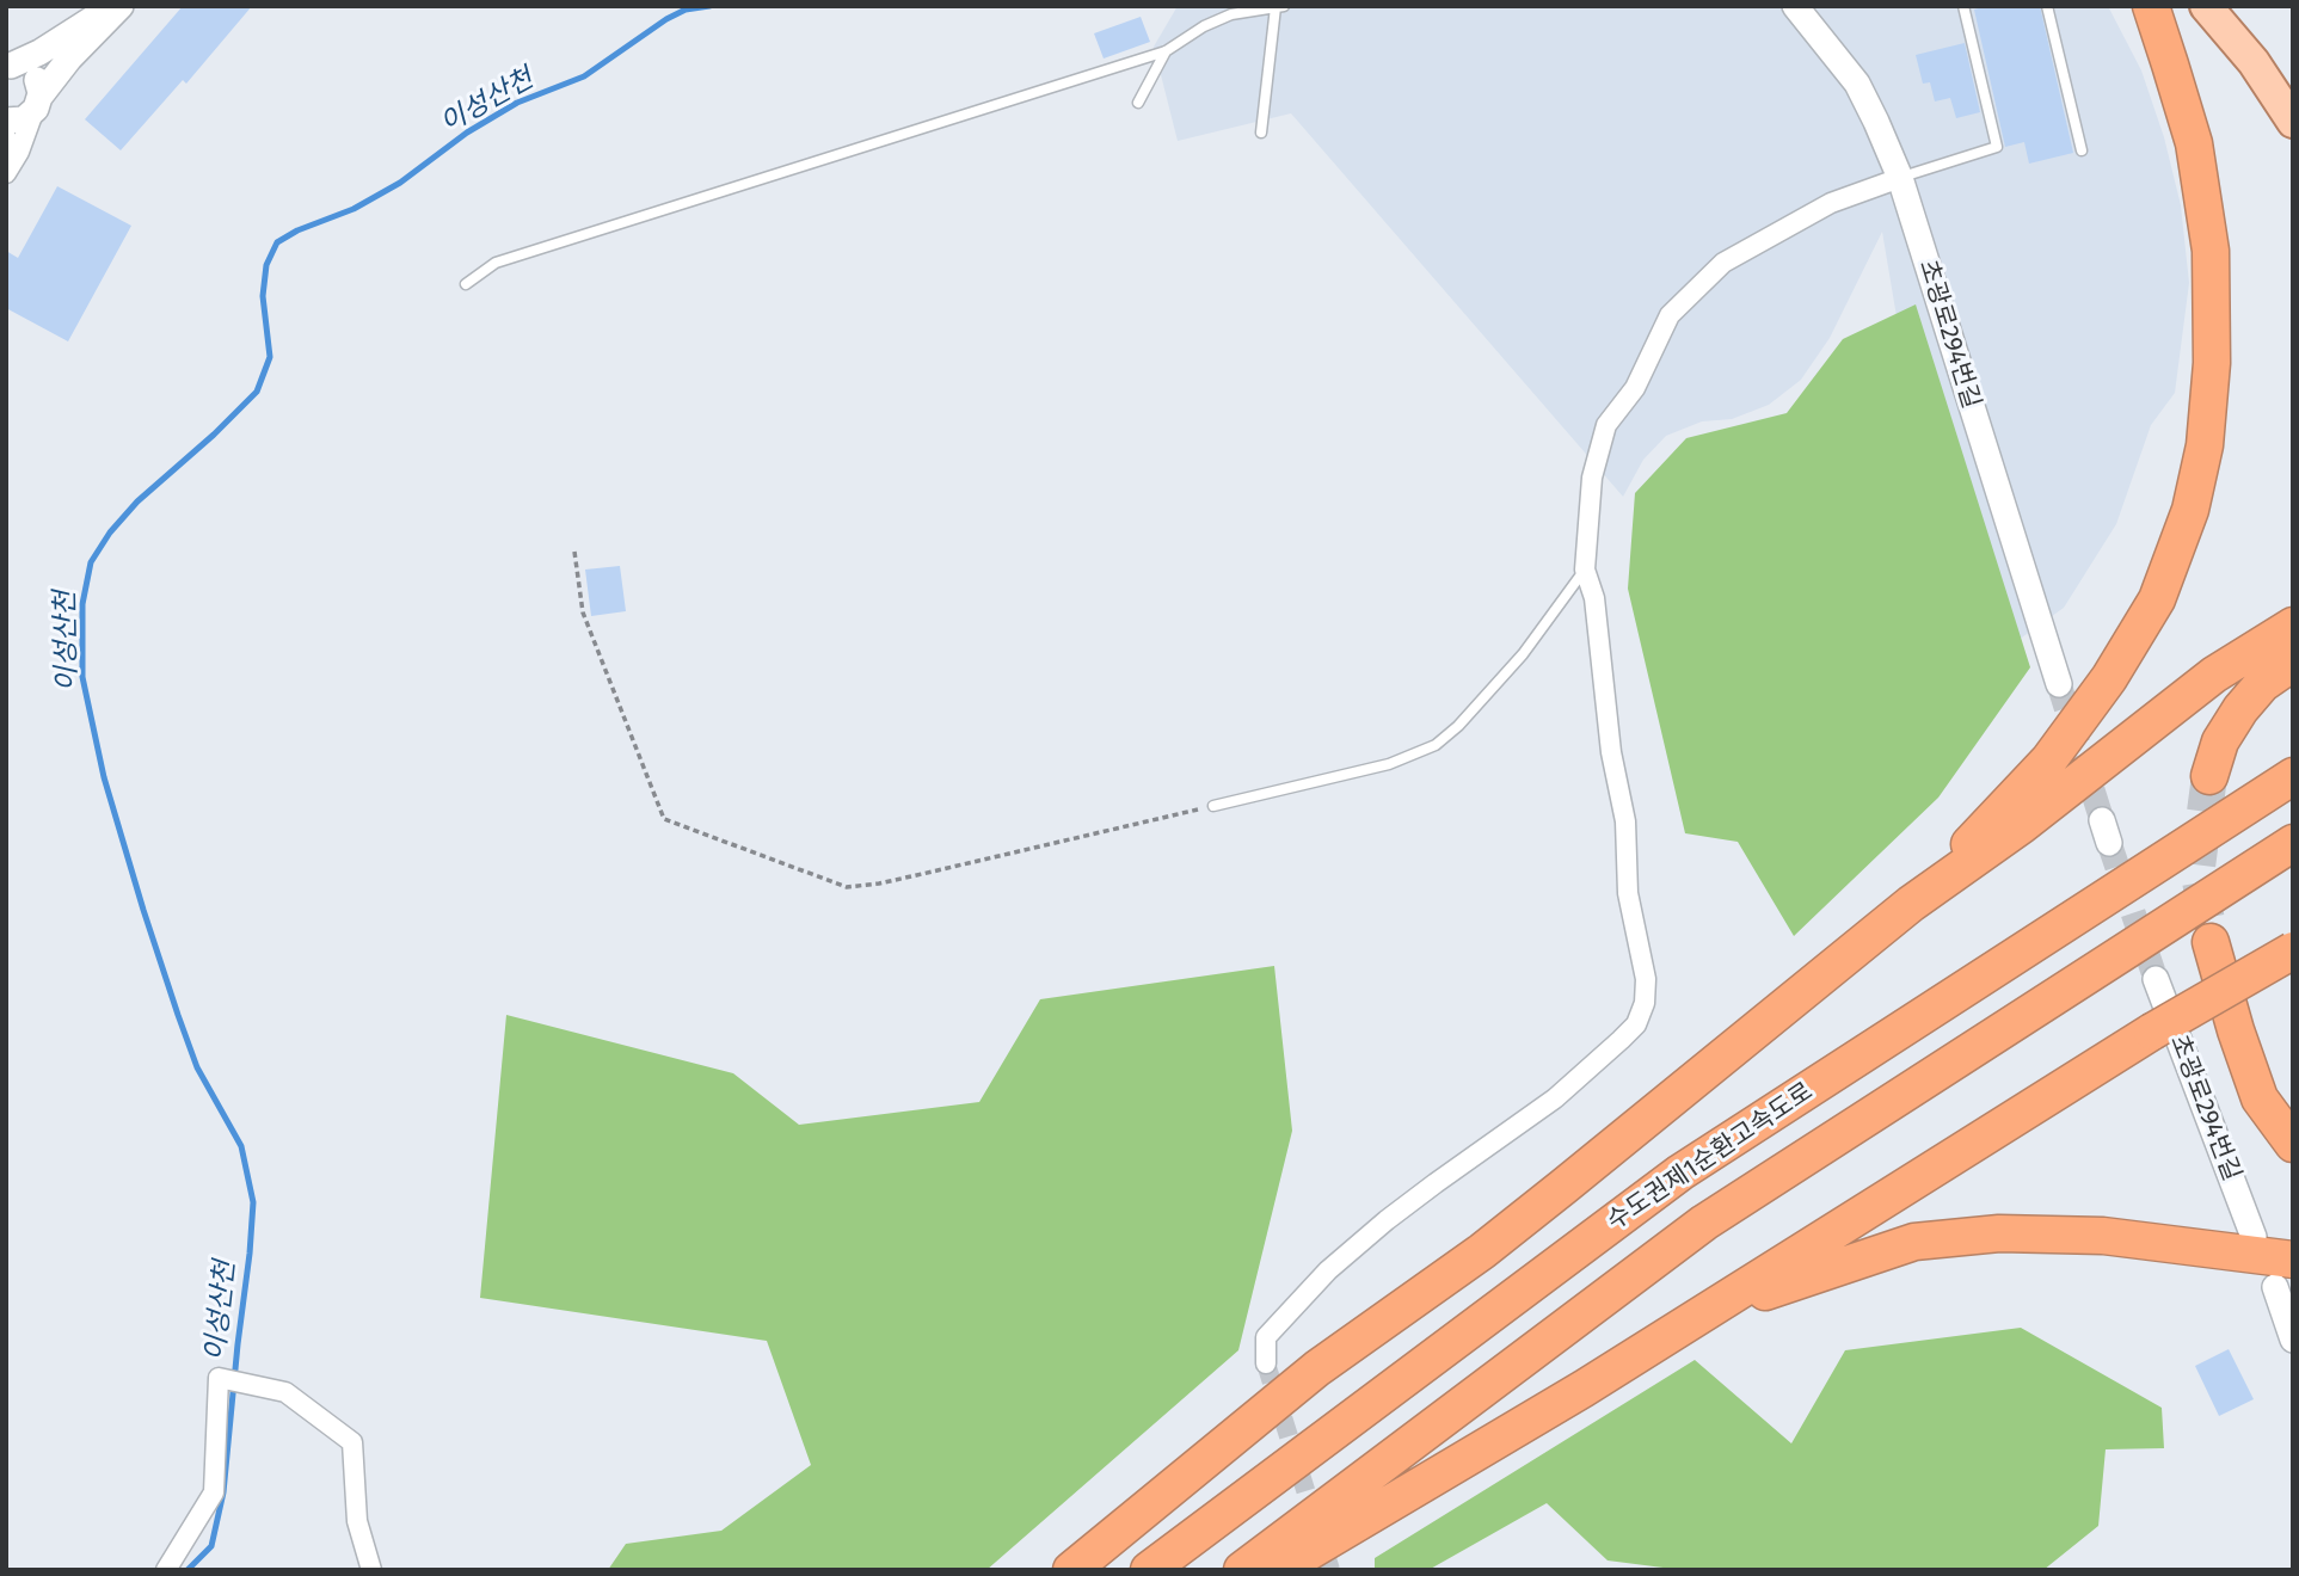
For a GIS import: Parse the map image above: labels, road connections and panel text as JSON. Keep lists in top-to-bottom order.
{
  "streets": {
    "highway": ["수도권제1순환고속도로"],
    "street": ["초광로294번길"]
  },
  "water": ["이성산천"]
}
